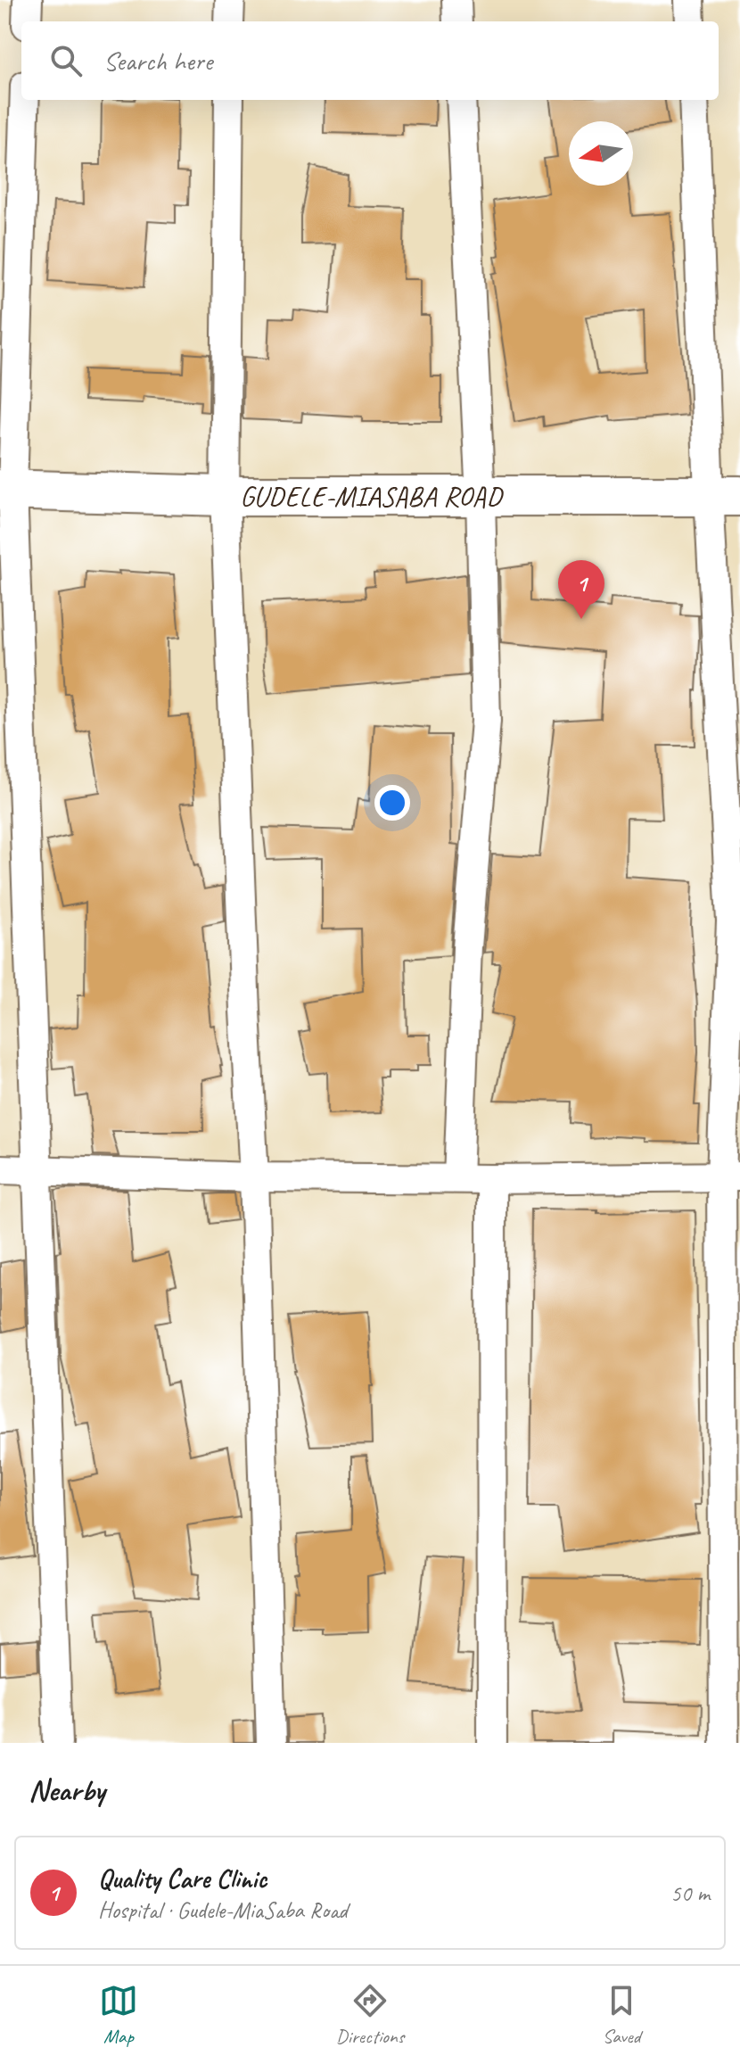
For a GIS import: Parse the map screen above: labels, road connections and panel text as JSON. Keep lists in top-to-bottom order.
{
  "streets": {
    "main road": ["GUDELE-MIASABA ROAD"]
  },
  "north": "left",
  "page": {
    "search": "Search here",
    "pins": "1",
    "heading": "Nearby",
    "list": [
      {
        "mark": "1",
        "name": "Quality Care Clinic",
        "note": "Hospital · Gudele-MiaSaba Road",
        "value": "50 m"
      }
    ],
    "nav": ["Map", "Directions", "Saved"]
  }
}
